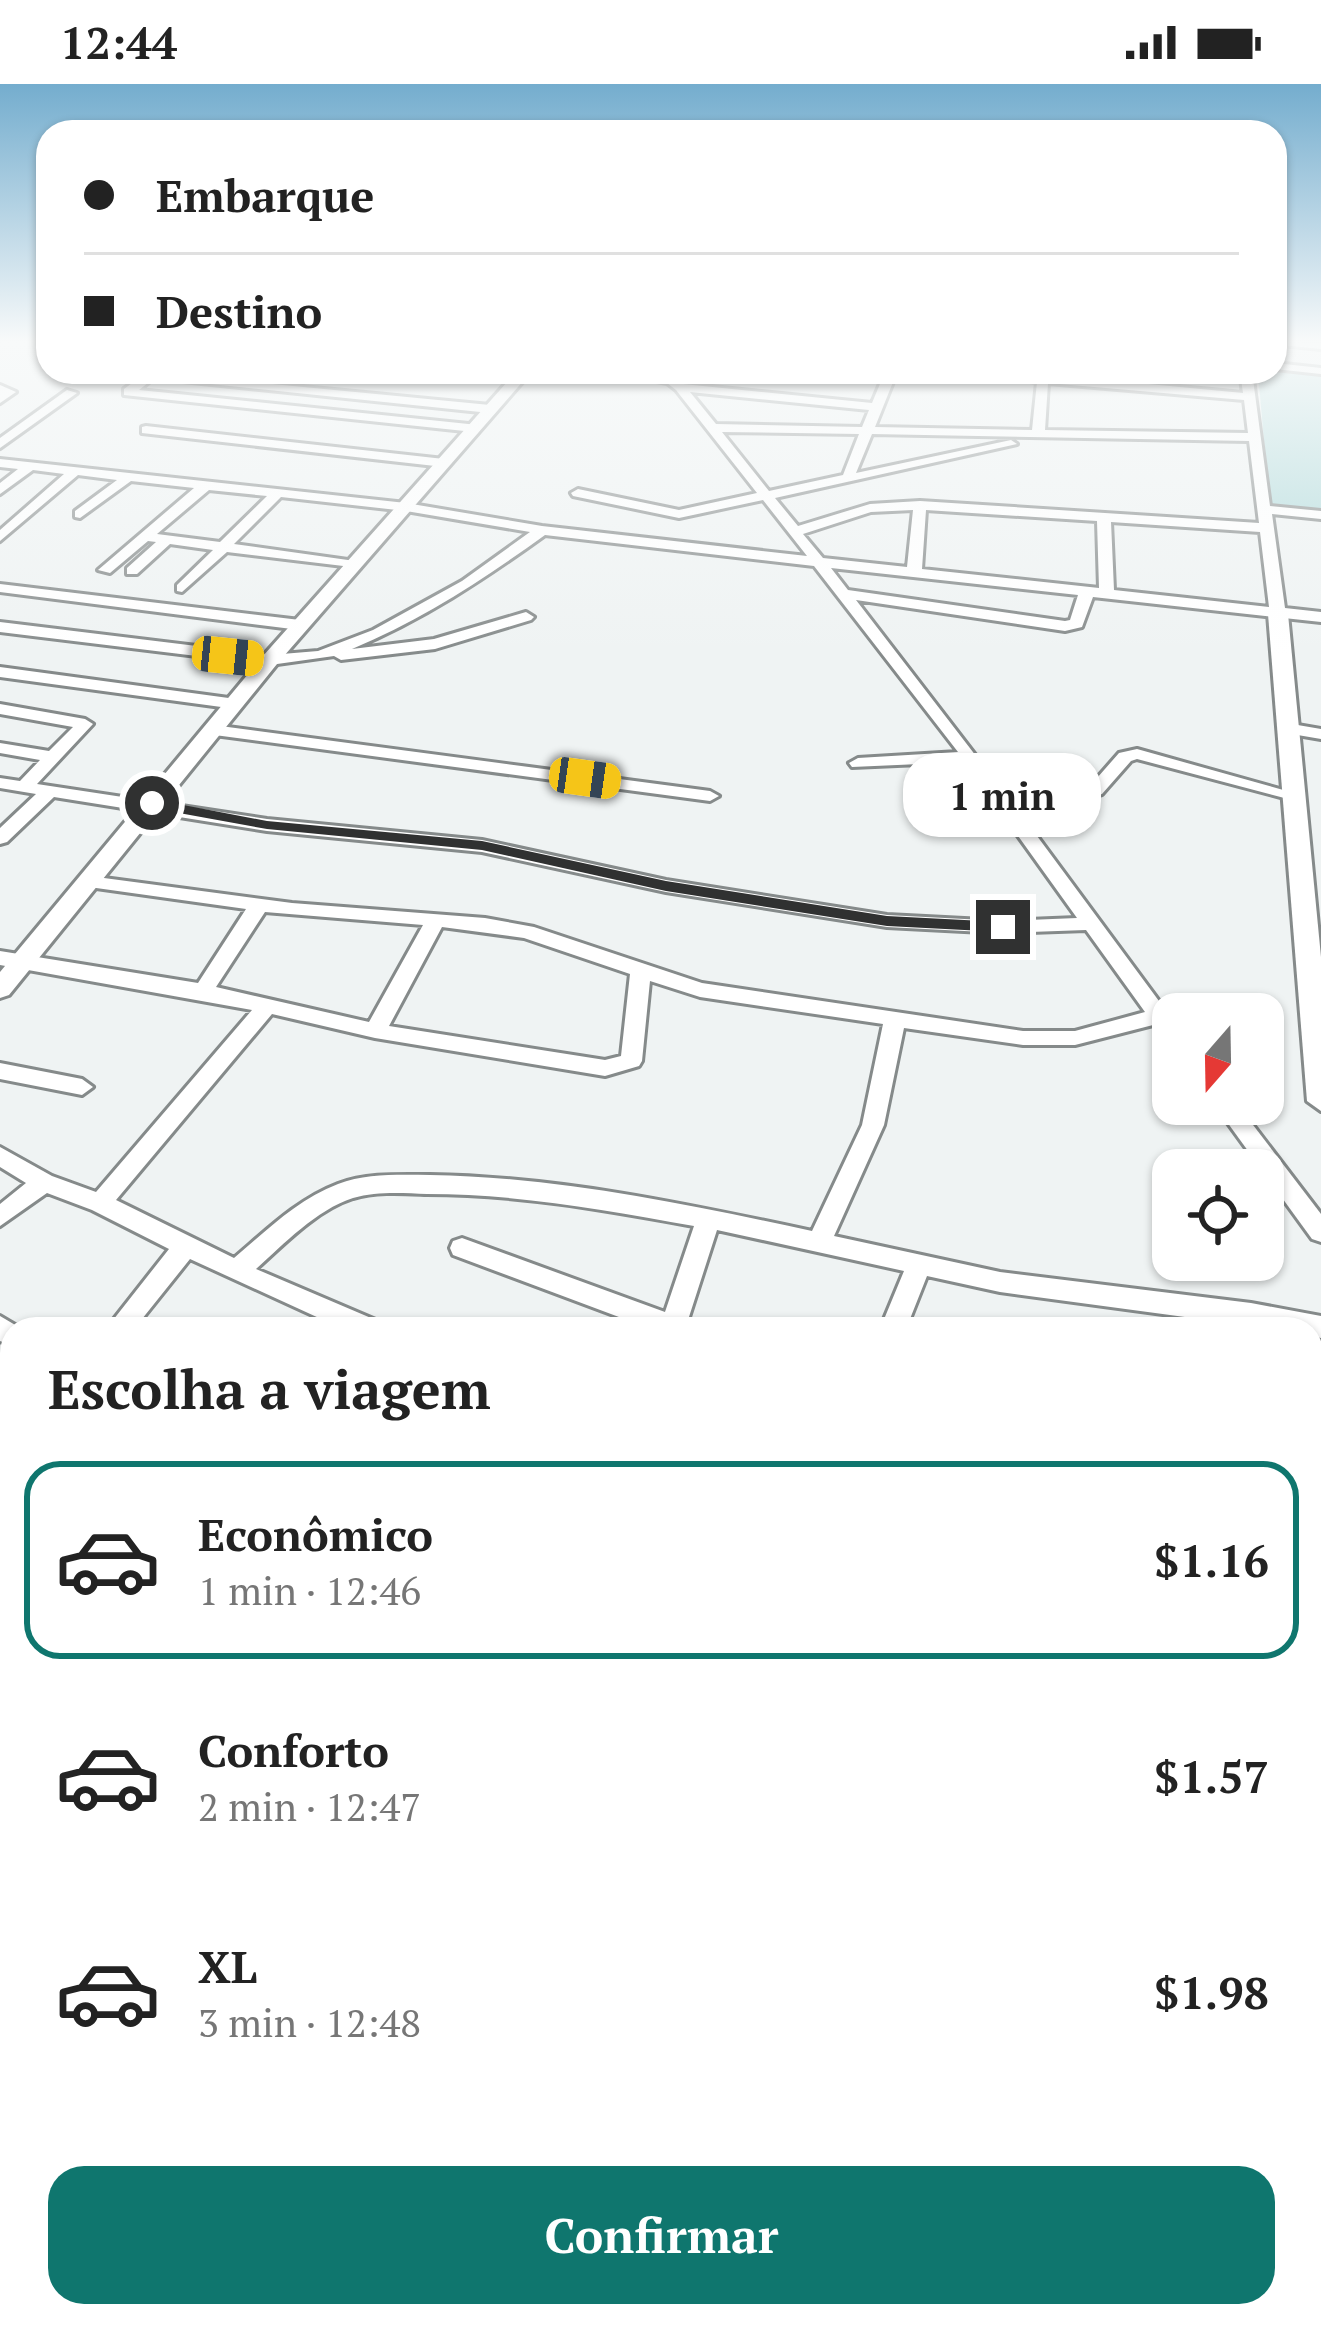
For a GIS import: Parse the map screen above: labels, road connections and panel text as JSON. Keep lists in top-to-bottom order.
{
  "north": "bottom",
  "page": {
    "status": "12:44",
    "banner": ["Embarque", "Destino"],
    "bubble": "1 min",
    "heading": "Escolha a viagem",
    "list": [
      {
        "name": "Econômico",
        "note": "1 min · 12:46",
        "value": "$1.16"
      },
      {
        "name": "Conforto",
        "note": "2 min · 12:47",
        "value": "$1.57"
      },
      {
        "name": "XL",
        "note": "3 min · 12:48",
        "value": "$1.98"
      }
    ],
    "buttons": "Confirmar"
  }
}
